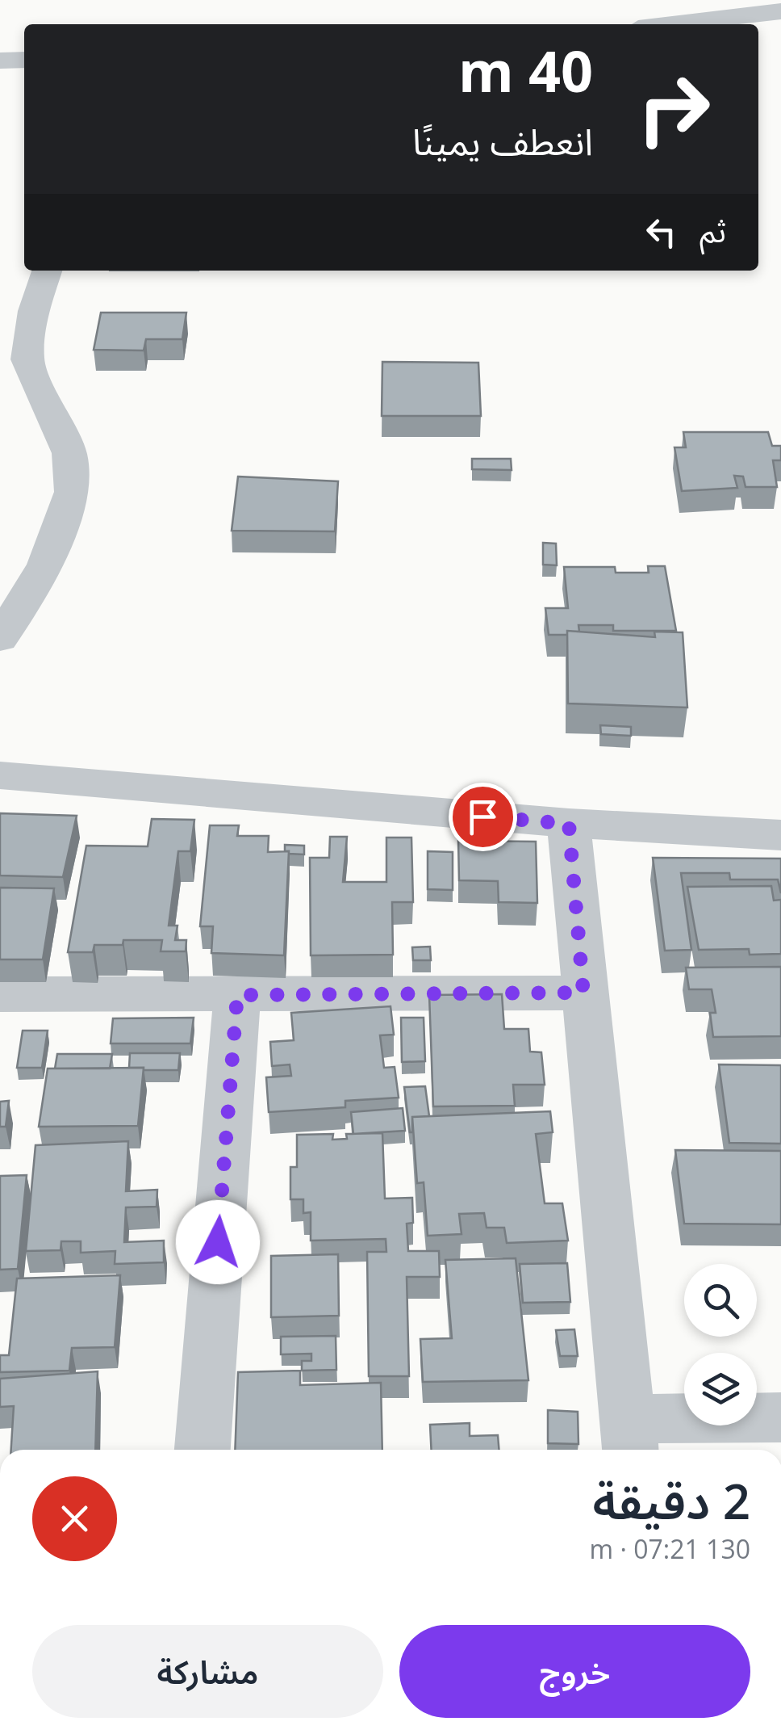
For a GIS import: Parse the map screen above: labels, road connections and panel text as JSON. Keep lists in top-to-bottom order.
{
  "page": {
    "turn": ["40 m", "انعطف يمينًا"],
    "then": "ثم",
    "heading": ["2 دقيقة", "130 m · 07:21"],
    "buttons": ["خروج", "مشاركة"]
  }
}
